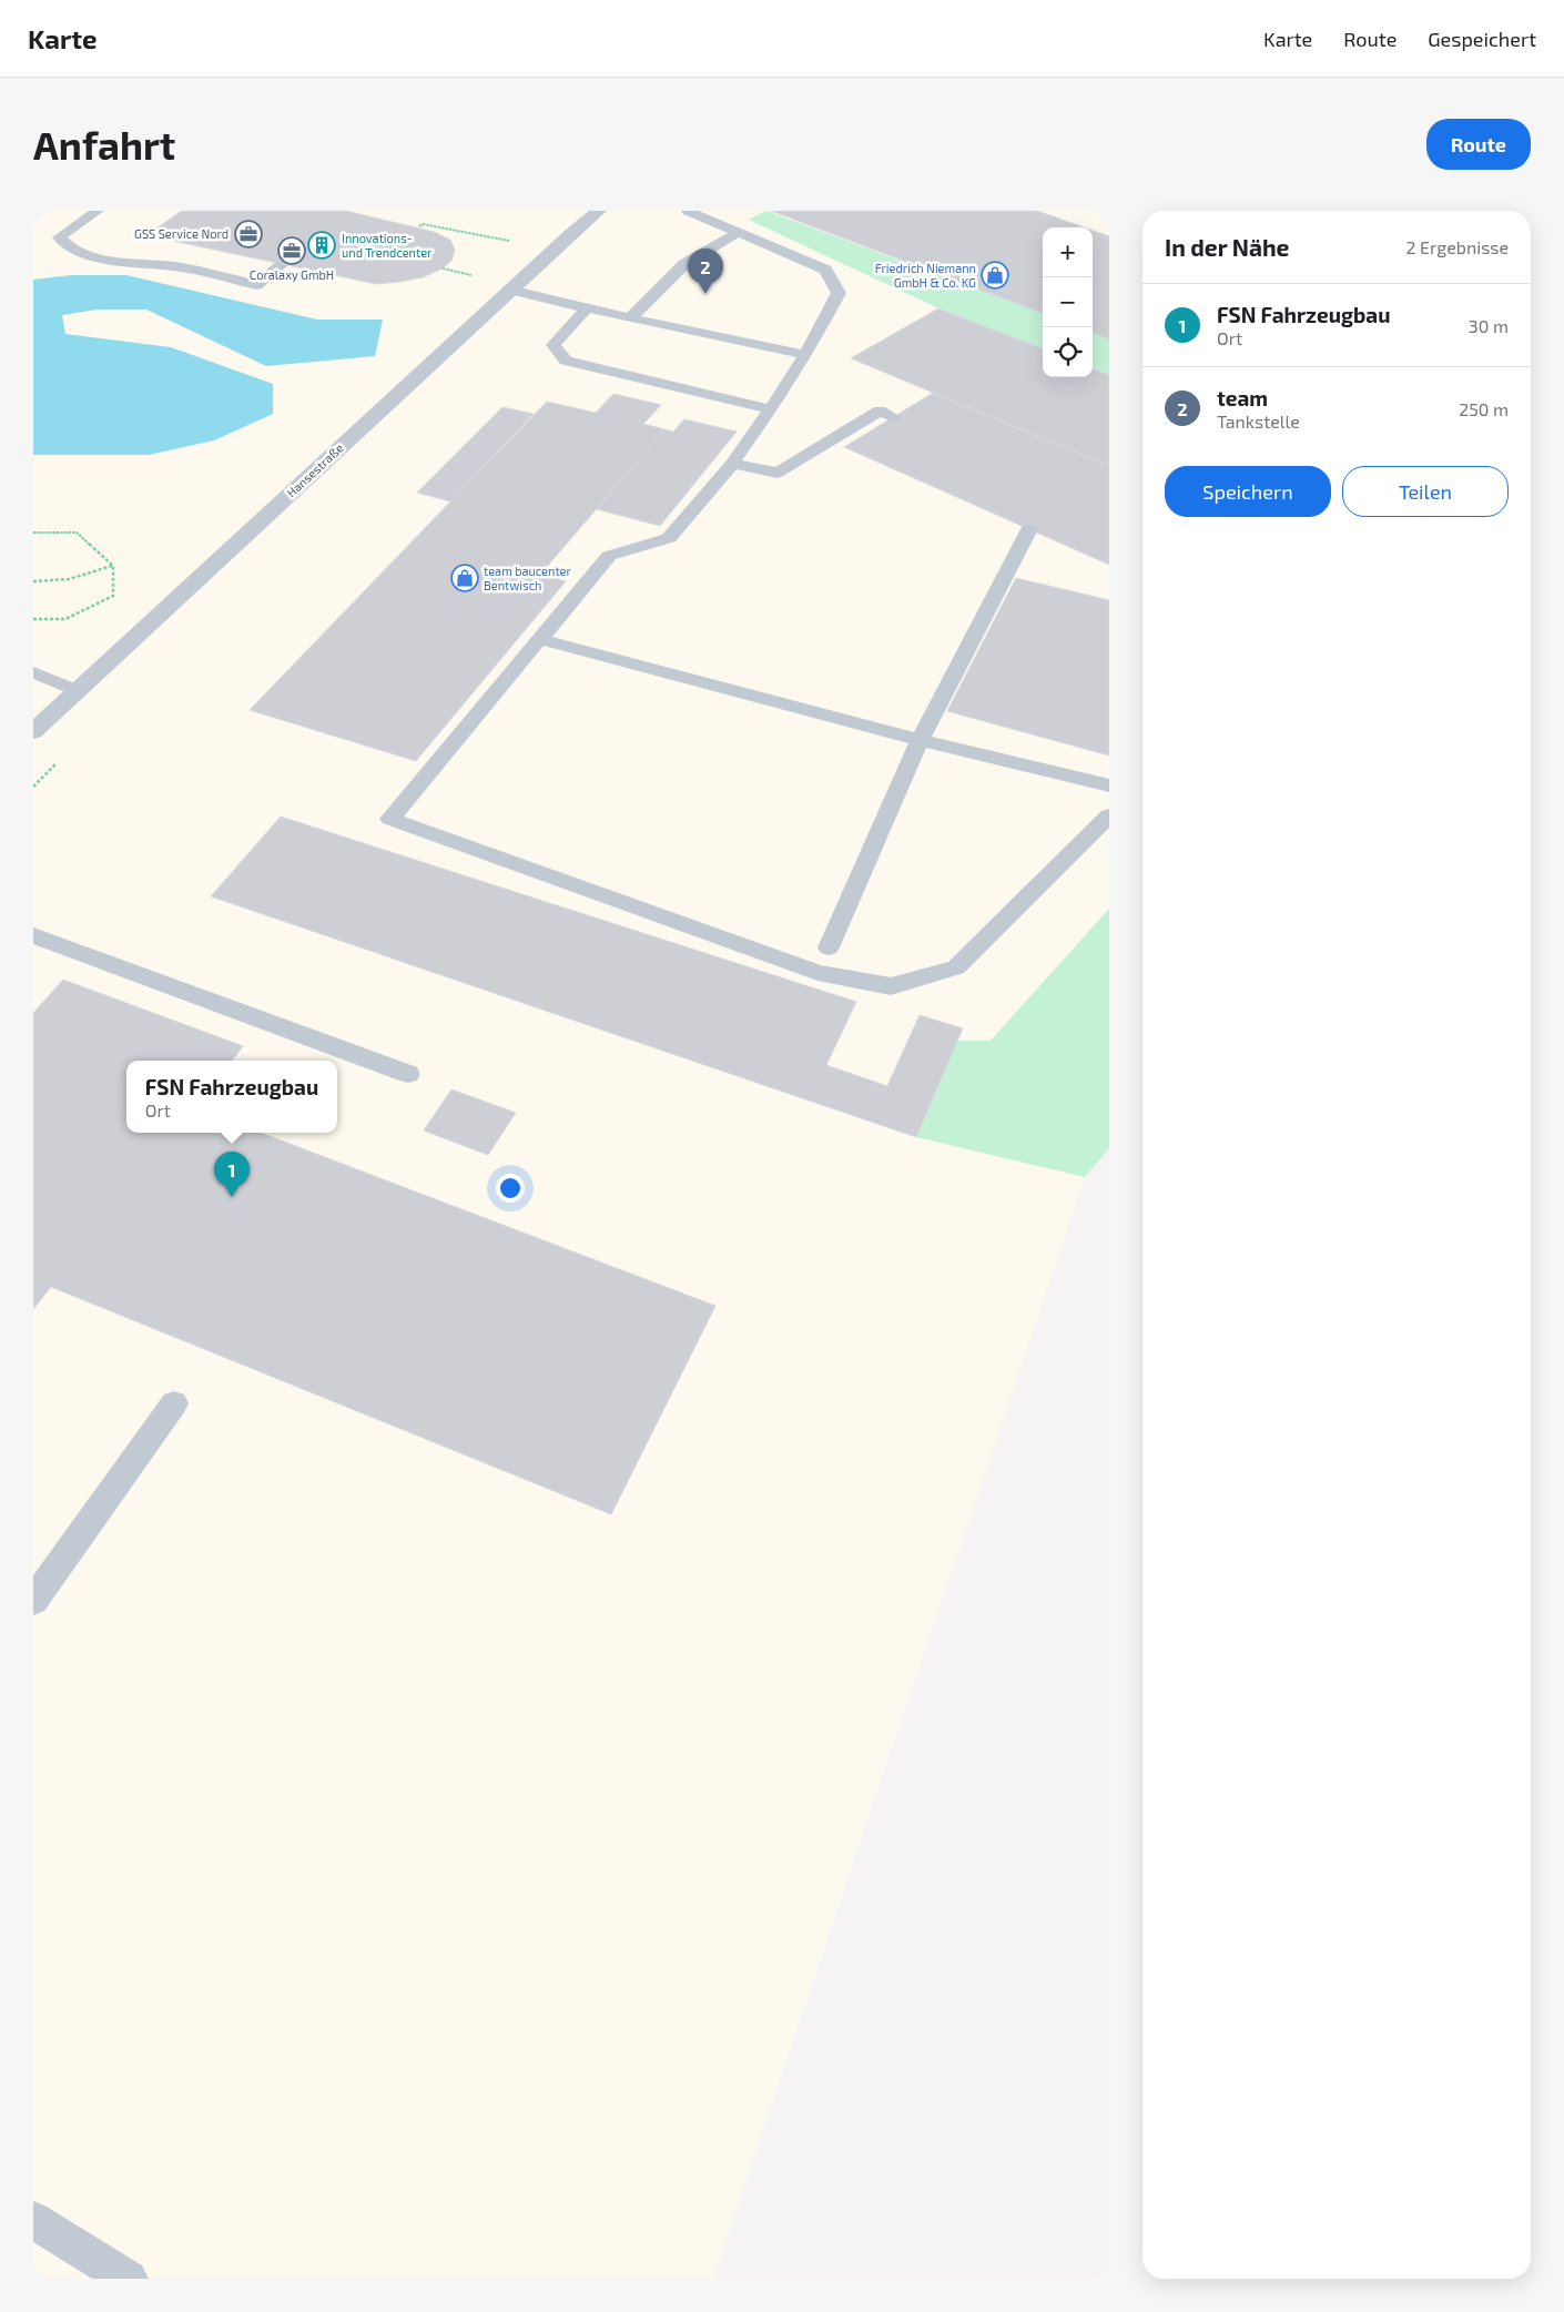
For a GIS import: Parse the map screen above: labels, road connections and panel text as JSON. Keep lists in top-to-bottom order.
{
  "streets": {
    "street": ["Hansestraße"]
  },
  "places": {
    "office": ["GSS Service Nord", "Coralaxy GmbH"],
    "building": ["Innovations- und Trendcenter"],
    "shop": ["Friedrich Niemann GmbH & Co. KG", "team baucenter Bentwisch"]
  },
  "page": {
    "header": "Karte",
    "nav": ["Karte", "Route", "Gespeichert"],
    "buttons": [
      "Route",
      ["Speichern", "Teilen"]
    ],
    "title": "Anfahrt",
    "heading": ["In der Nähe", "2 Ergebnisse"],
    "map_buttons": ["+", "−"],
    "pins": ["2", "1"],
    "list": [
      {
        "mark": "1",
        "name": "FSN Fahrzeugbau",
        "note": "Ort",
        "value": "30 m"
      },
      {
        "mark": "2",
        "name": "team",
        "note": "Tankstelle",
        "value": "250 m"
      }
    ],
    "popup": ["FSN Fahrzeugbau", "Ort"]
  }
}
